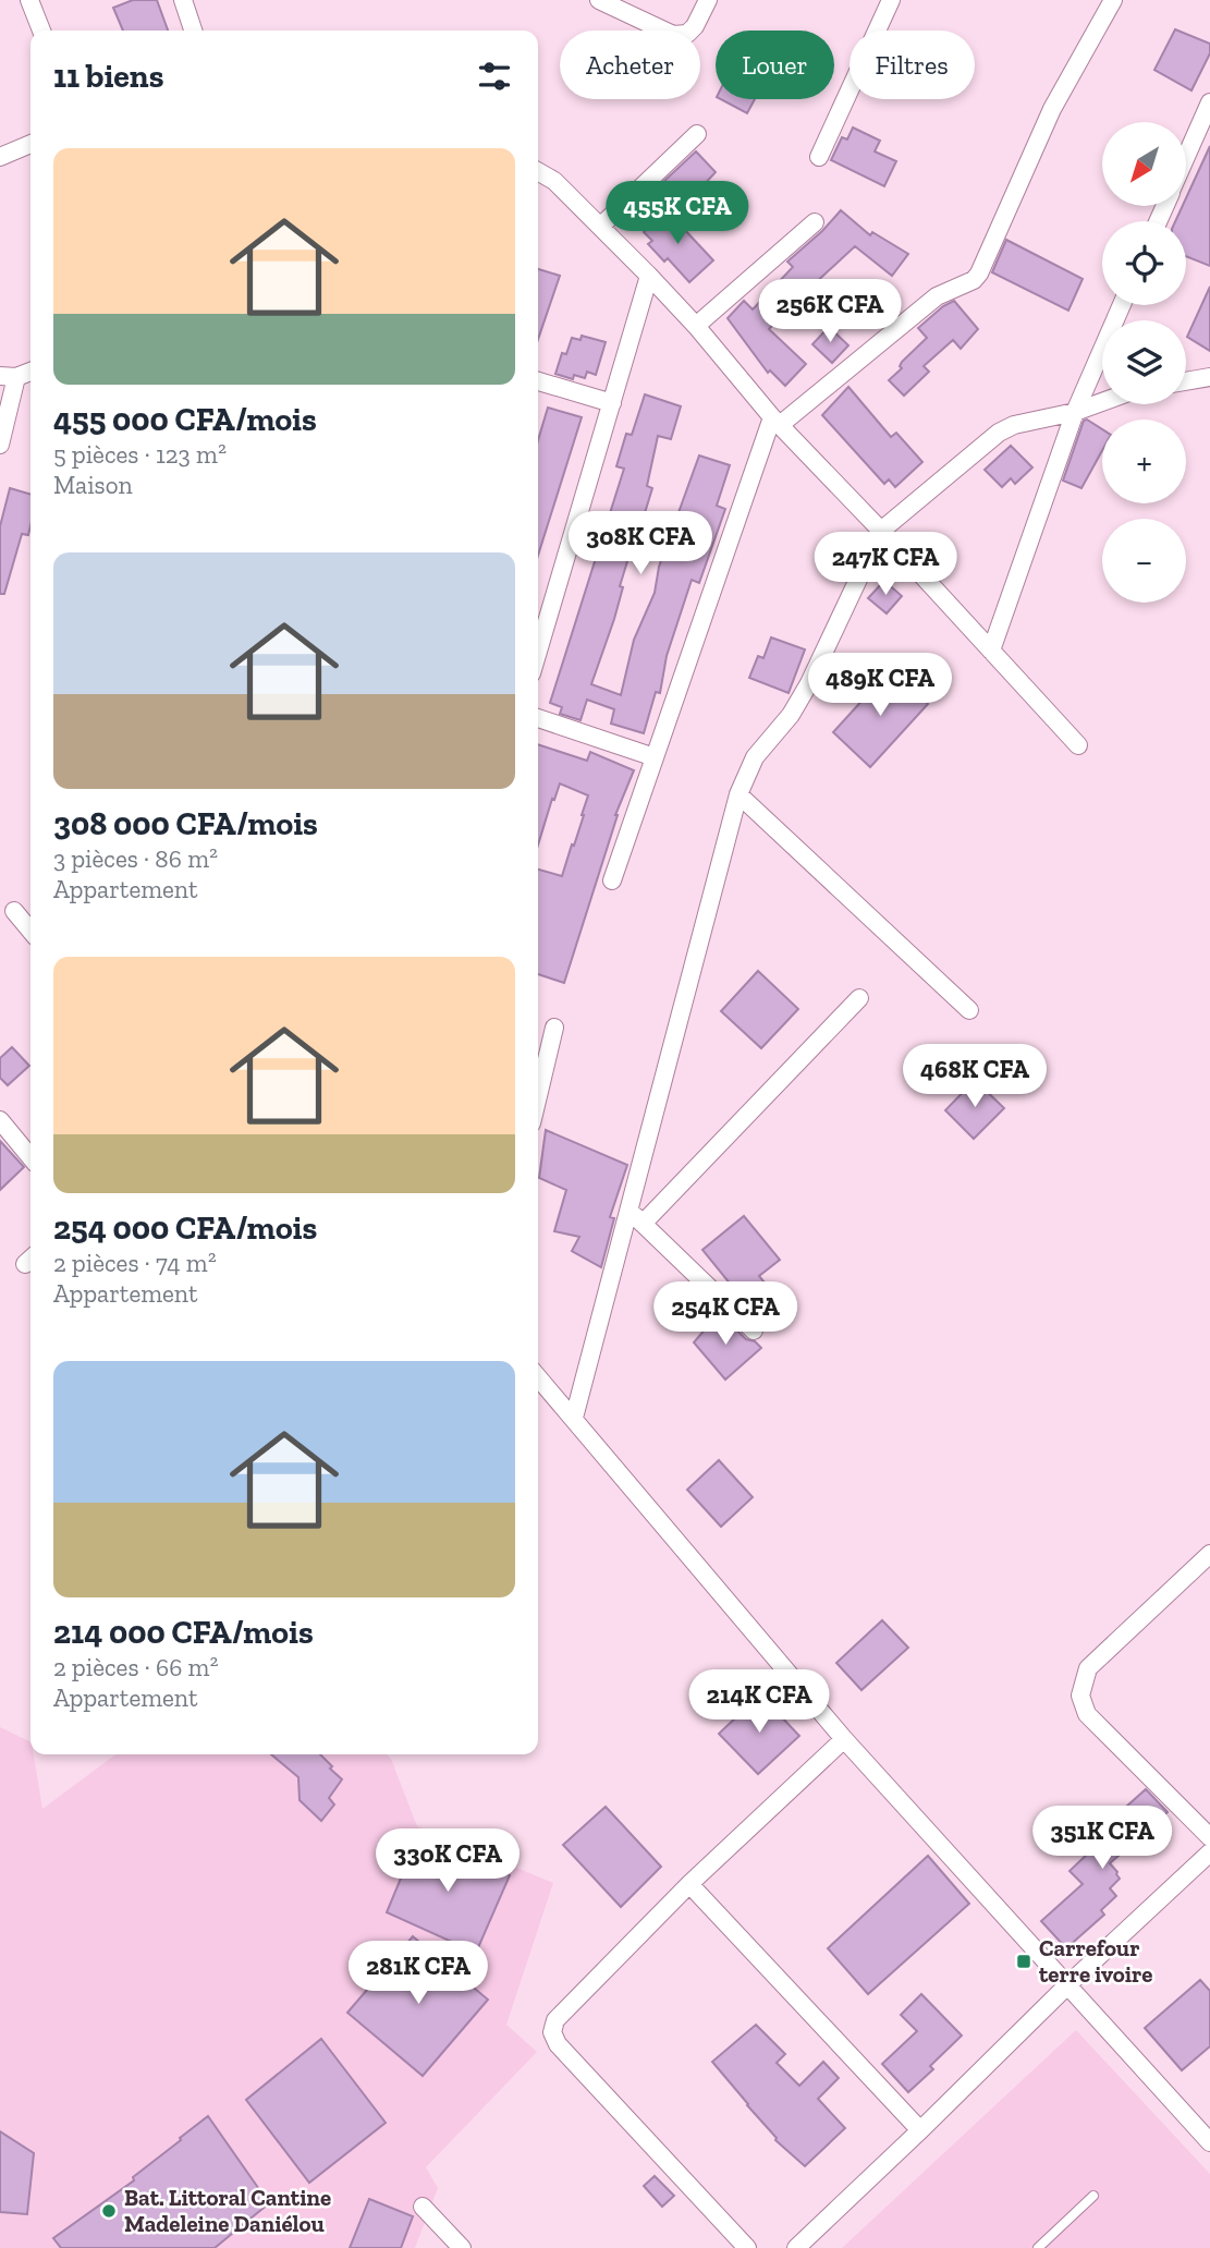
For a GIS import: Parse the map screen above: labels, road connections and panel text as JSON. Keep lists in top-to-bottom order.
{
  "places": {
    "transit": ["Carrefour terre ivoire"],
    "other": ["Bat. Littoral Cantine Madeleine Daniélou"]
  },
  "north": "bottom left",
  "page": {
    "chip": ["Acheter", "Louer", "Filtres"],
    "heading": "11 biens",
    "map_buttons": ["+", "−"],
    "list": [
      {
        "name": "455 000 CFA/mois",
        "note": "5 pièces · 123 m² · Maison"
      },
      {
        "name": "308 000 CFA/mois",
        "note": "3 pièces · 86 m² · Appartement"
      },
      {
        "name": "254 000 CFA/mois",
        "note": "2 pièces · 74 m² · Appartement"
      },
      {
        "name": "214 000 CFA/mois",
        "note": "2 pièces · 66 m² · Appartement"
      }
    ],
    "price": [
      "455K CFA",
      "256K CFA",
      "308K CFA",
      "247K CFA",
      "489K CFA",
      "468K CFA",
      "254K CFA",
      "214K CFA",
      "351K CFA",
      "330K CFA",
      "281K CFA"
    ]
  }
}
